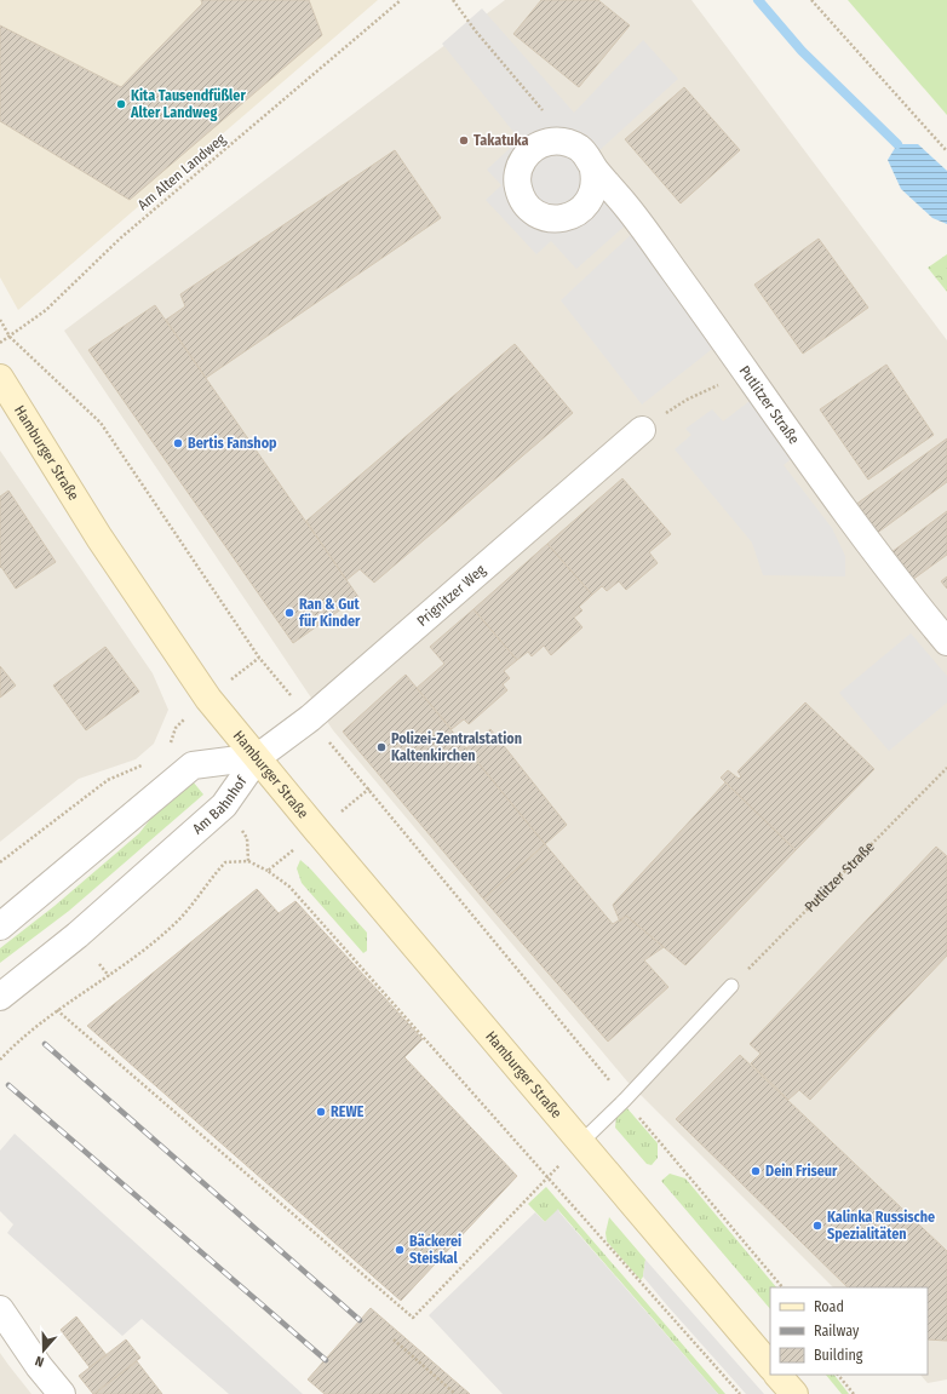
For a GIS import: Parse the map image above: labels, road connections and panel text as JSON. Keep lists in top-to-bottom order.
{
  "streets": {
    "main road": ["Hamburger Straße"],
    "street": ["Putlitzer Straße", "Prignitzer Weg", "Am Bahnhof"],
    "path": ["Am Alten Landweg"]
  },
  "crossings": [
    ["Hamburger Straße", "Prignitzer Weg"],
    ["Hamburger Straße", "Am Bahnhof"],
    ["Prignitzer Weg", "Am Bahnhof"]
  ],
  "places": [
    "Kita Tausendfüßler Alter Landweg",
    "Takatuka",
    "Bertis Fanshop",
    "Ran & Gut für Kinder",
    "Polizei-Zentralstation Kaltenkirchen",
    "REWE",
    "Dein Friseur",
    "Kalinka Russische Spezialitäten",
    "Bäckerei Steiskal"
  ],
  "legend": ["Road", "Railway", "Building"],
  "north": "bottom"
}
